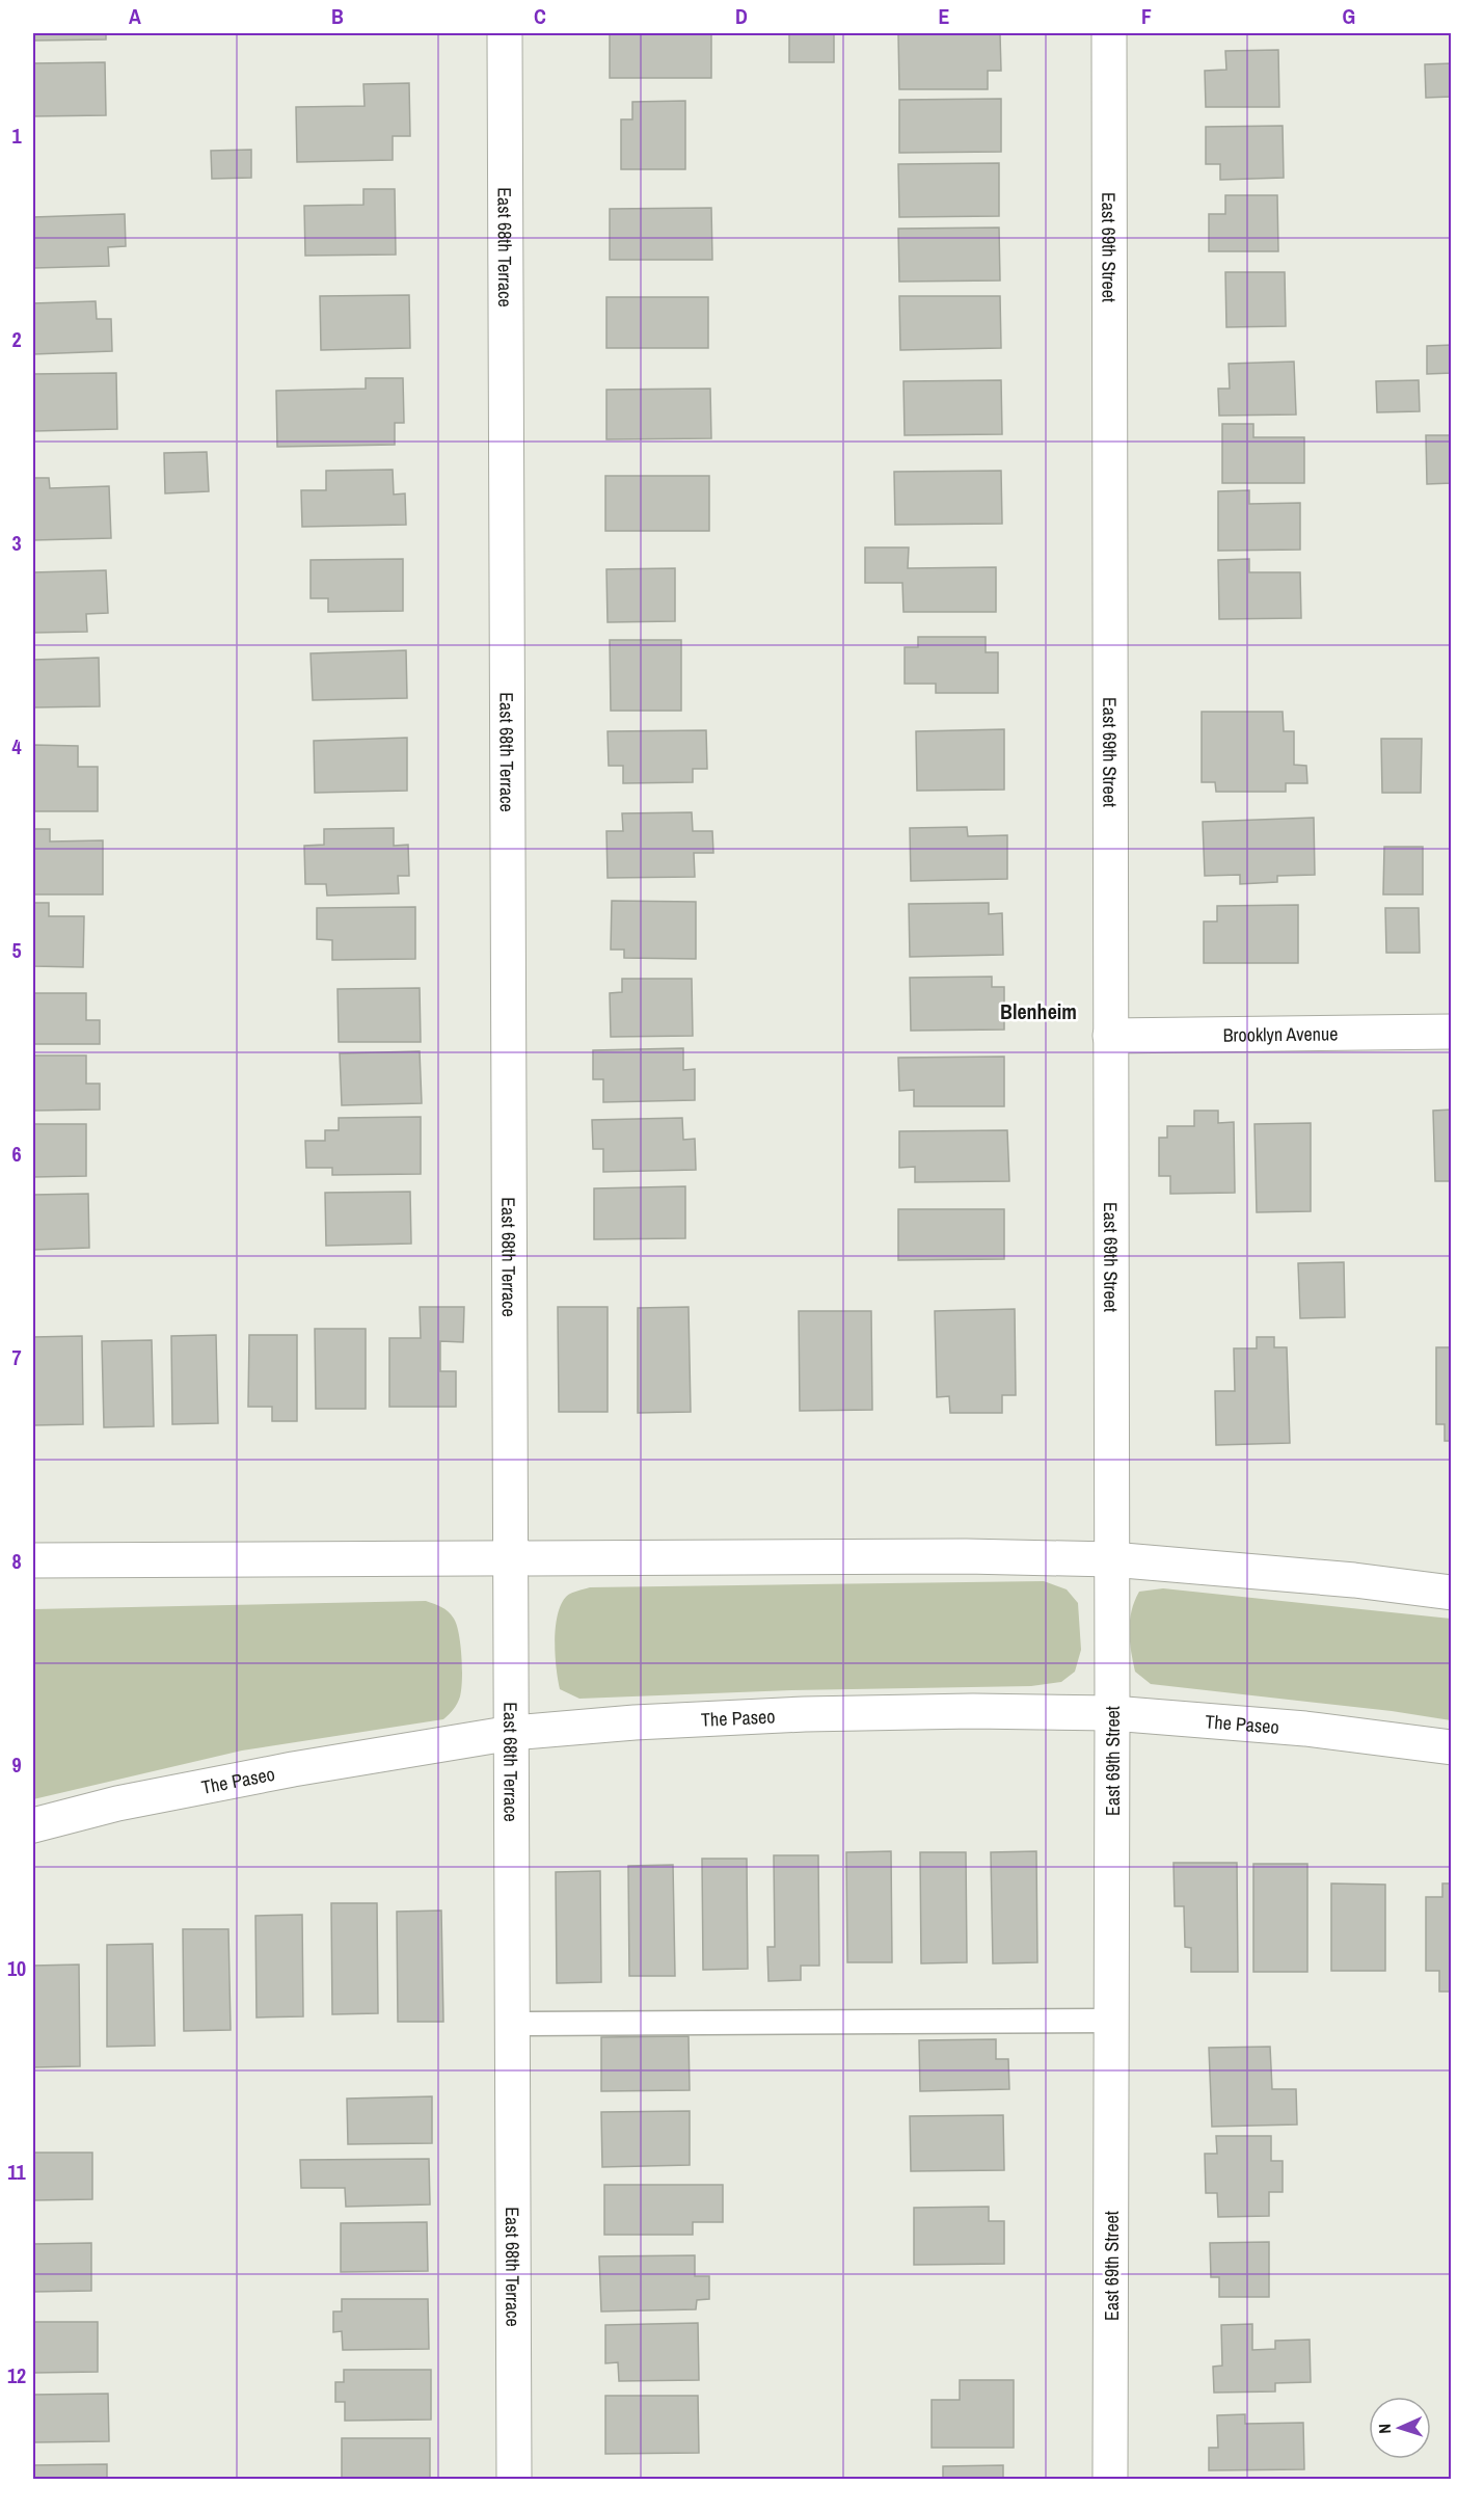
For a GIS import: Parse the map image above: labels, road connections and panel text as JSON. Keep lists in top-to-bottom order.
{
  "streets": {
    "street": [
      "East 68th Terrace",
      "East 69th Street",
      "Brooklyn Avenue",
      "The Paseo"
    ]
  },
  "crossings": [
    ["East 68th Terrace", "The Paseo"],
    ["East 69th Street", "Brooklyn Avenue"],
    ["East 69th Street", "The Paseo"]
  ],
  "districts": ["Blenheim"],
  "north": "left",
  "grid": {
    "columns": [
      "A",
      "B",
      "C",
      "D",
      "E",
      "F",
      "G"
    ],
    "rows": [
      "1",
      "2",
      "3",
      "4",
      "5",
      "6",
      "7",
      "8",
      "9",
      "10",
      "11",
      "12"
    ]
  }
}
